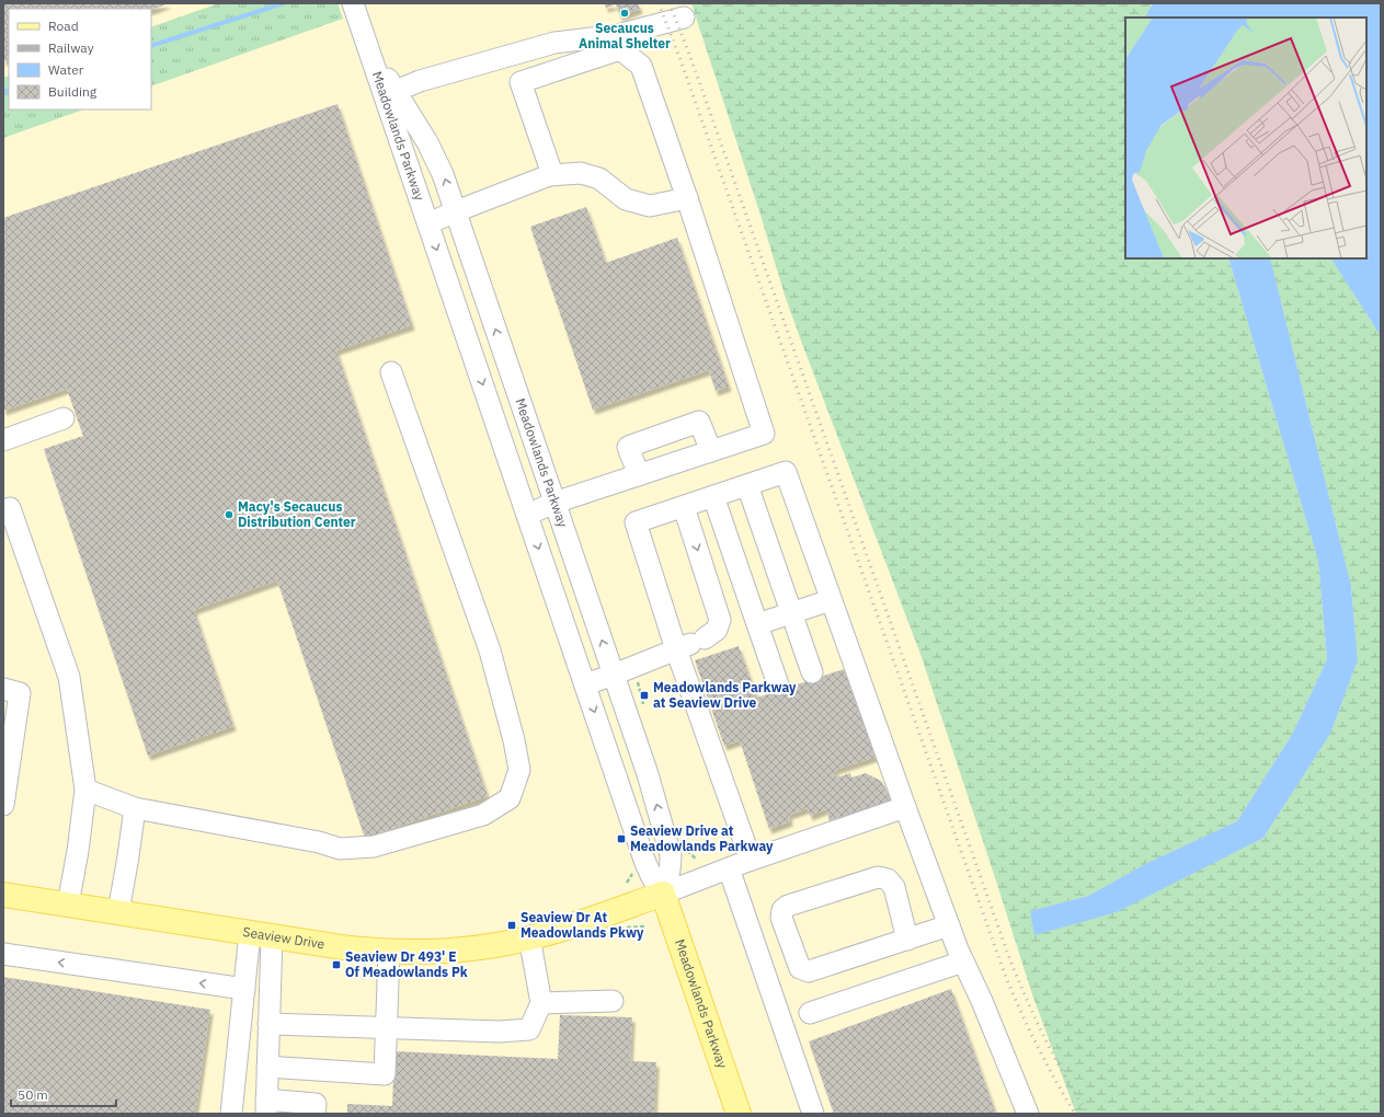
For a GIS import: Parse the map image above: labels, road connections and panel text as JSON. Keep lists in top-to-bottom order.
{
  "streets": {
    "main road": ["Meadowlands Parkway", "Seaview Drive"]
  },
  "crossings": [
    ["Meadowlands Parkway", "Seaview Drive"]
  ],
  "places": {
    "other": ["Secaucus Animal Shelter", "Macy's Secaucus Distribution Center"],
    "transit": [
      "Meadowlands Parkway at Seaview Drive",
      "Seaview Drive at Meadowlands Parkway",
      "Seaview Dr At Meadowlands Pkwy",
      "Seaview Dr 493' E Of Meadowlands Pk"
    ]
  },
  "legend": [
    "Road",
    "Railway",
    "Water",
    "Building"
  ],
  "scale_bar": "50 m"
}
